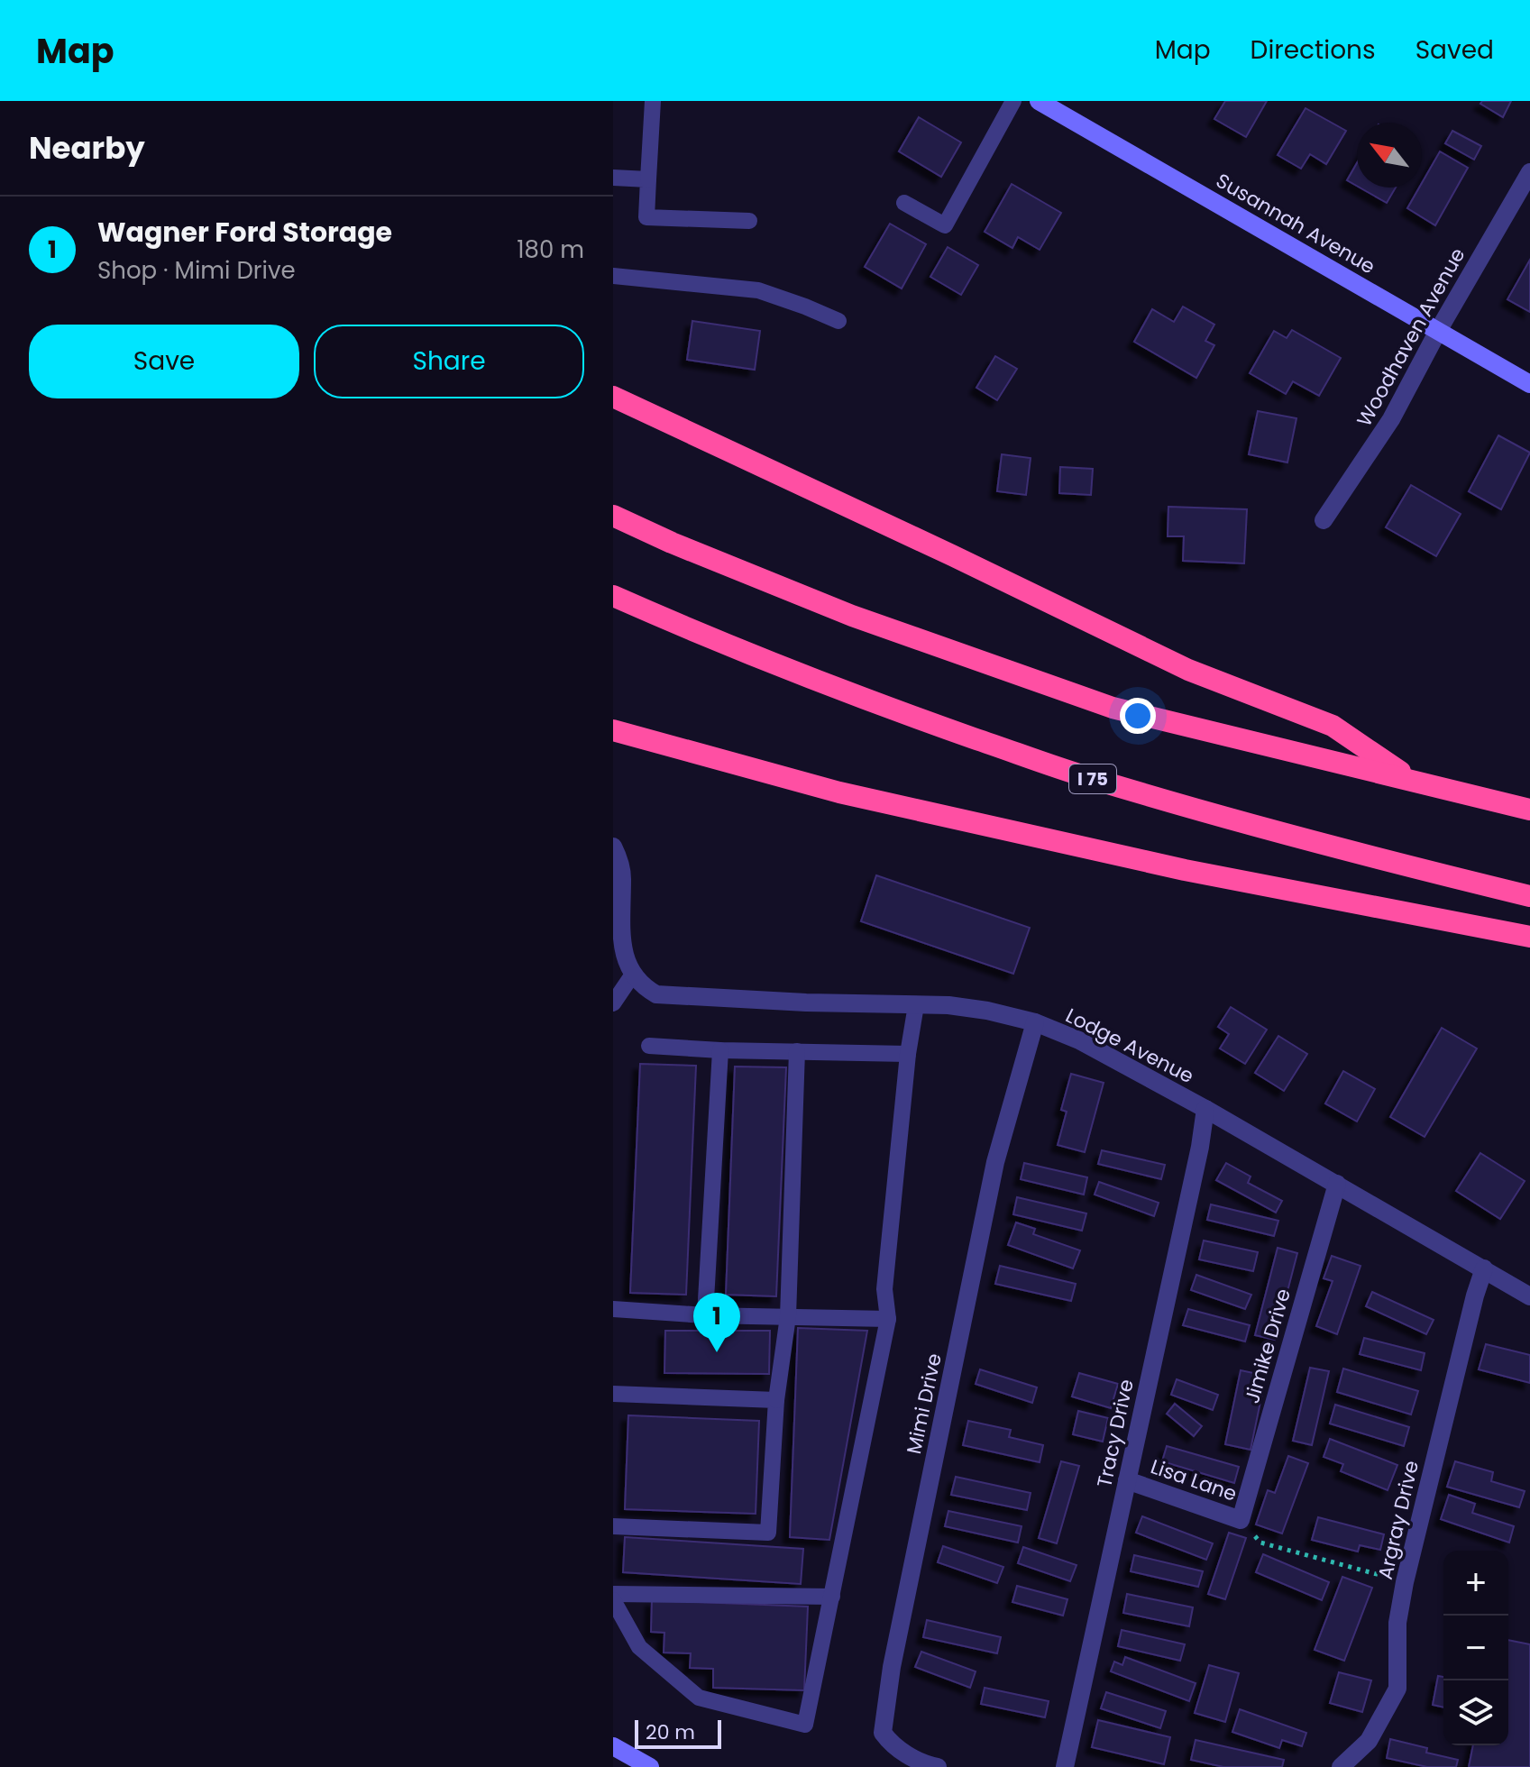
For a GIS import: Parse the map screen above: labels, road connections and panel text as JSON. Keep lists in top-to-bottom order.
{
  "streets": {
    "highway": ["I 75"],
    "street": [
      "Susannah Avenue",
      "Woodhaven Avenue",
      "Lodge Avenue",
      "Jimike Drive",
      "Mimi Drive",
      "Tracy Drive",
      "Lisa Lane",
      "Argray Drive"
    ]
  },
  "crossings": [
    ["Susannah Avenue", "Woodhaven Avenue"],
    ["Lodge Avenue", "Jimike Drive"],
    ["Lodge Avenue", "Mimi Drive"],
    ["Lodge Avenue", "Tracy Drive"],
    ["Lodge Avenue", "Argray Drive"],
    ["Jimike Drive", "Lisa Lane"],
    ["Tracy Drive", "Lisa Lane"],
    ["Lisa Lane", "Argray Drive"]
  ],
  "scale_bar": "20 m",
  "north": "top left",
  "page": {
    "header": "Map",
    "nav": ["Map", "Directions", "Saved"],
    "heading": "Nearby",
    "list": [
      {
        "mark": "1",
        "name": "Wagner Ford Storage",
        "note": "Shop · Mimi Drive",
        "value": "180 m"
      }
    ],
    "buttons": ["Save", "Share"],
    "pins": "1",
    "map_buttons": ["+", "−"],
    "scale": "20 m"
  }
}
